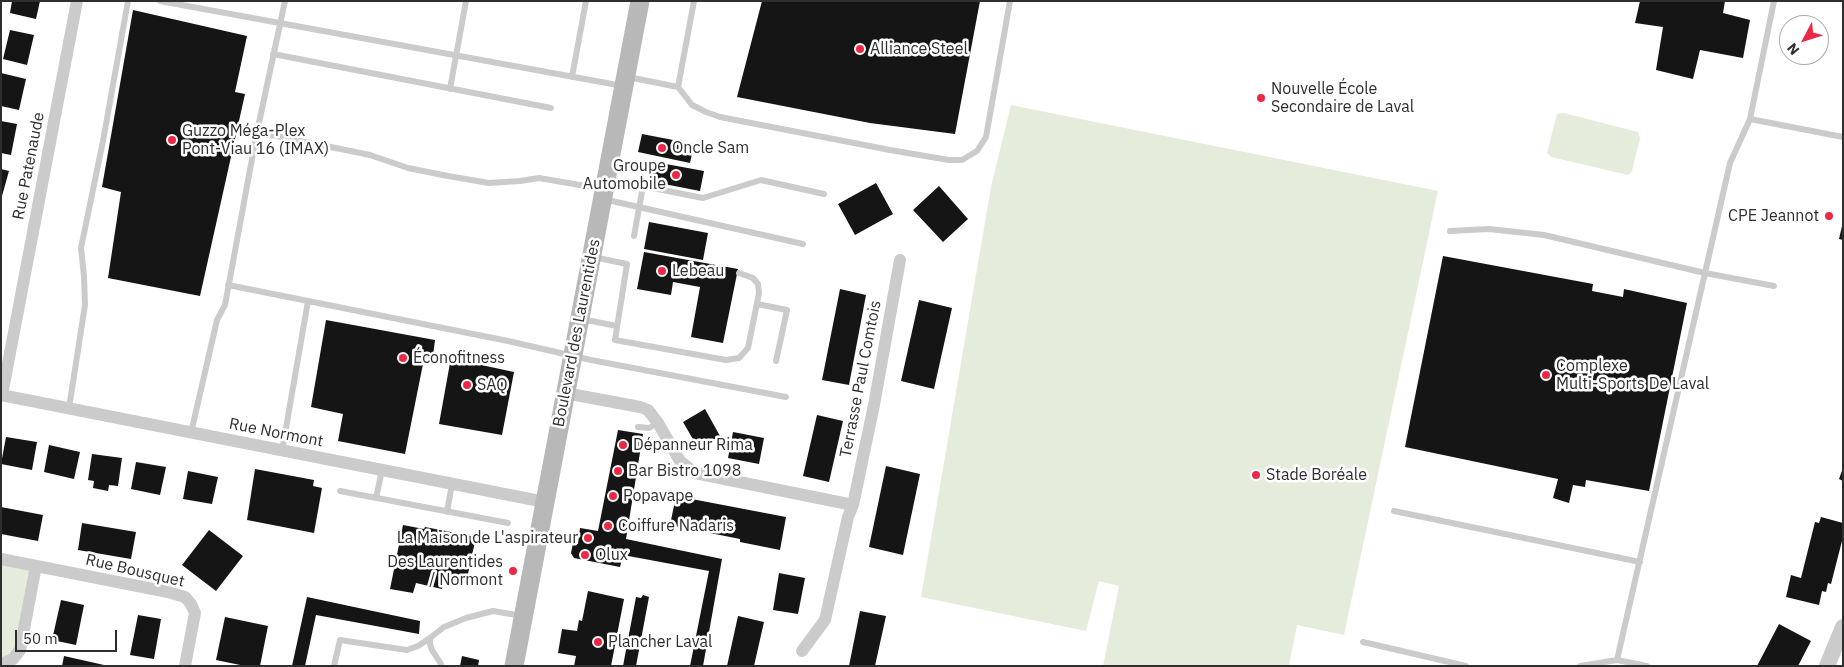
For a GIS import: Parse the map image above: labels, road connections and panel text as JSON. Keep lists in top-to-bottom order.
{
  "streets": {
    "main road": ["Boulevard des Laurentides"],
    "street": [
      "Rue Patenaude",
      "Terrasse Paul Comtois",
      "Rue Normont",
      "Rue Bousquet"
    ]
  },
  "crossings": [
    ["Rue Patenaude", "Rue Normont"],
    ["Boulevard des Laurentides", "Rue Normont"]
  ],
  "places": [
    "Alliance Steel",
    "Nouvelle École Secondaire de Laval",
    "Guzzo Méga-Plex Pont-Viau 16 (IMAX)",
    "Oncle Sam",
    "Groupe Automobile",
    "CPE Jeannot",
    "Lebeau",
    "Éconofitness",
    "Complexe Multi-Sports De Laval",
    "SAQ",
    "Dépanneur Rima",
    "Bar Bistro 1098",
    "Stade Boréale",
    "Popavape",
    "Coiffure Nadaris",
    "La Maison de L'aspirateur",
    "Olux",
    "Des Laurentides / Normont",
    "Plancher Laval"
  ],
  "scale_bar": "50 m",
  "north": "bottom left"
}
